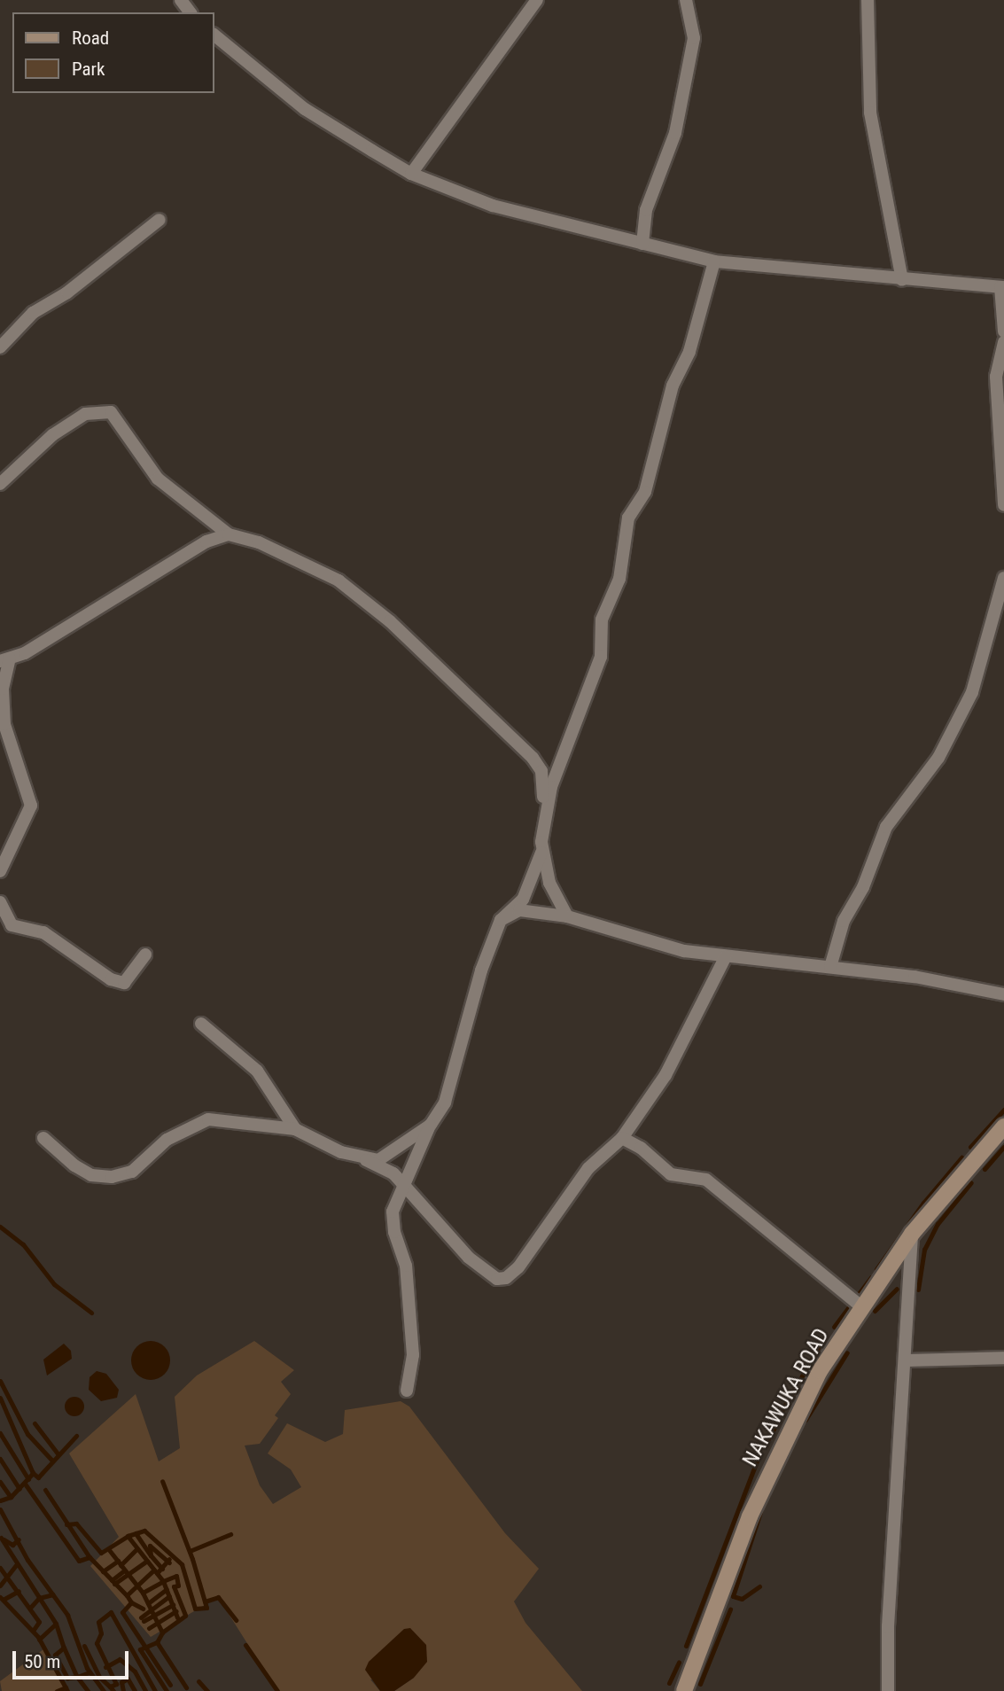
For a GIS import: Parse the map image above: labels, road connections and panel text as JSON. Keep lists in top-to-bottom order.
{
  "streets": {
    "main road": ["NAKAWUKA ROAD"]
  },
  "legend": ["Road", "Park"],
  "scale_bar": "50 m"
}
